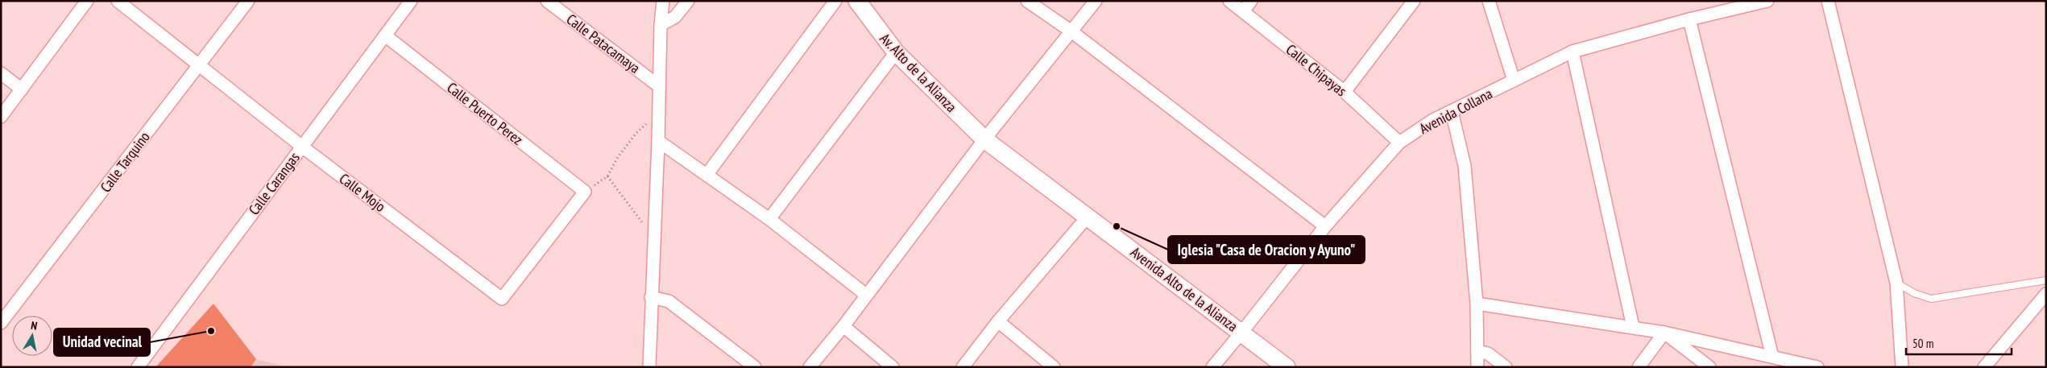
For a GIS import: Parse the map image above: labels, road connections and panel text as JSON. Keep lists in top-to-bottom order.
{
  "streets": {
    "street": [
      "Calle Patacamaya",
      "Calle Chipayas",
      "Av. Alto de la Alianza",
      "Avenida Collana",
      "Calle Puerto Perez",
      "Calle Tarquino",
      "Calle Carangas",
      "Calle Mojo",
      "Avenida Alto de la Alianza"
    ]
  },
  "crossings": [
    ["Calle Chipayas", "Avenida Collana"],
    ["Av. Alto de la Alianza", "Avenida Alto de la Alianza"],
    ["Avenida Collana", "Avenida Alto de la Alianza"],
    ["Calle Puerto Perez", "Calle Carangas"],
    ["Calle Puerto Perez", "Calle Mojo"],
    ["Calle Tarquino", "Calle Mojo"],
    ["Calle Carangas", "Calle Mojo"]
  ],
  "places": ["Iglesia \"Casa de Oracion y Ayuno\"", "Unidad vecinal"],
  "scale_bar": "50 m",
  "north": "top"
}
